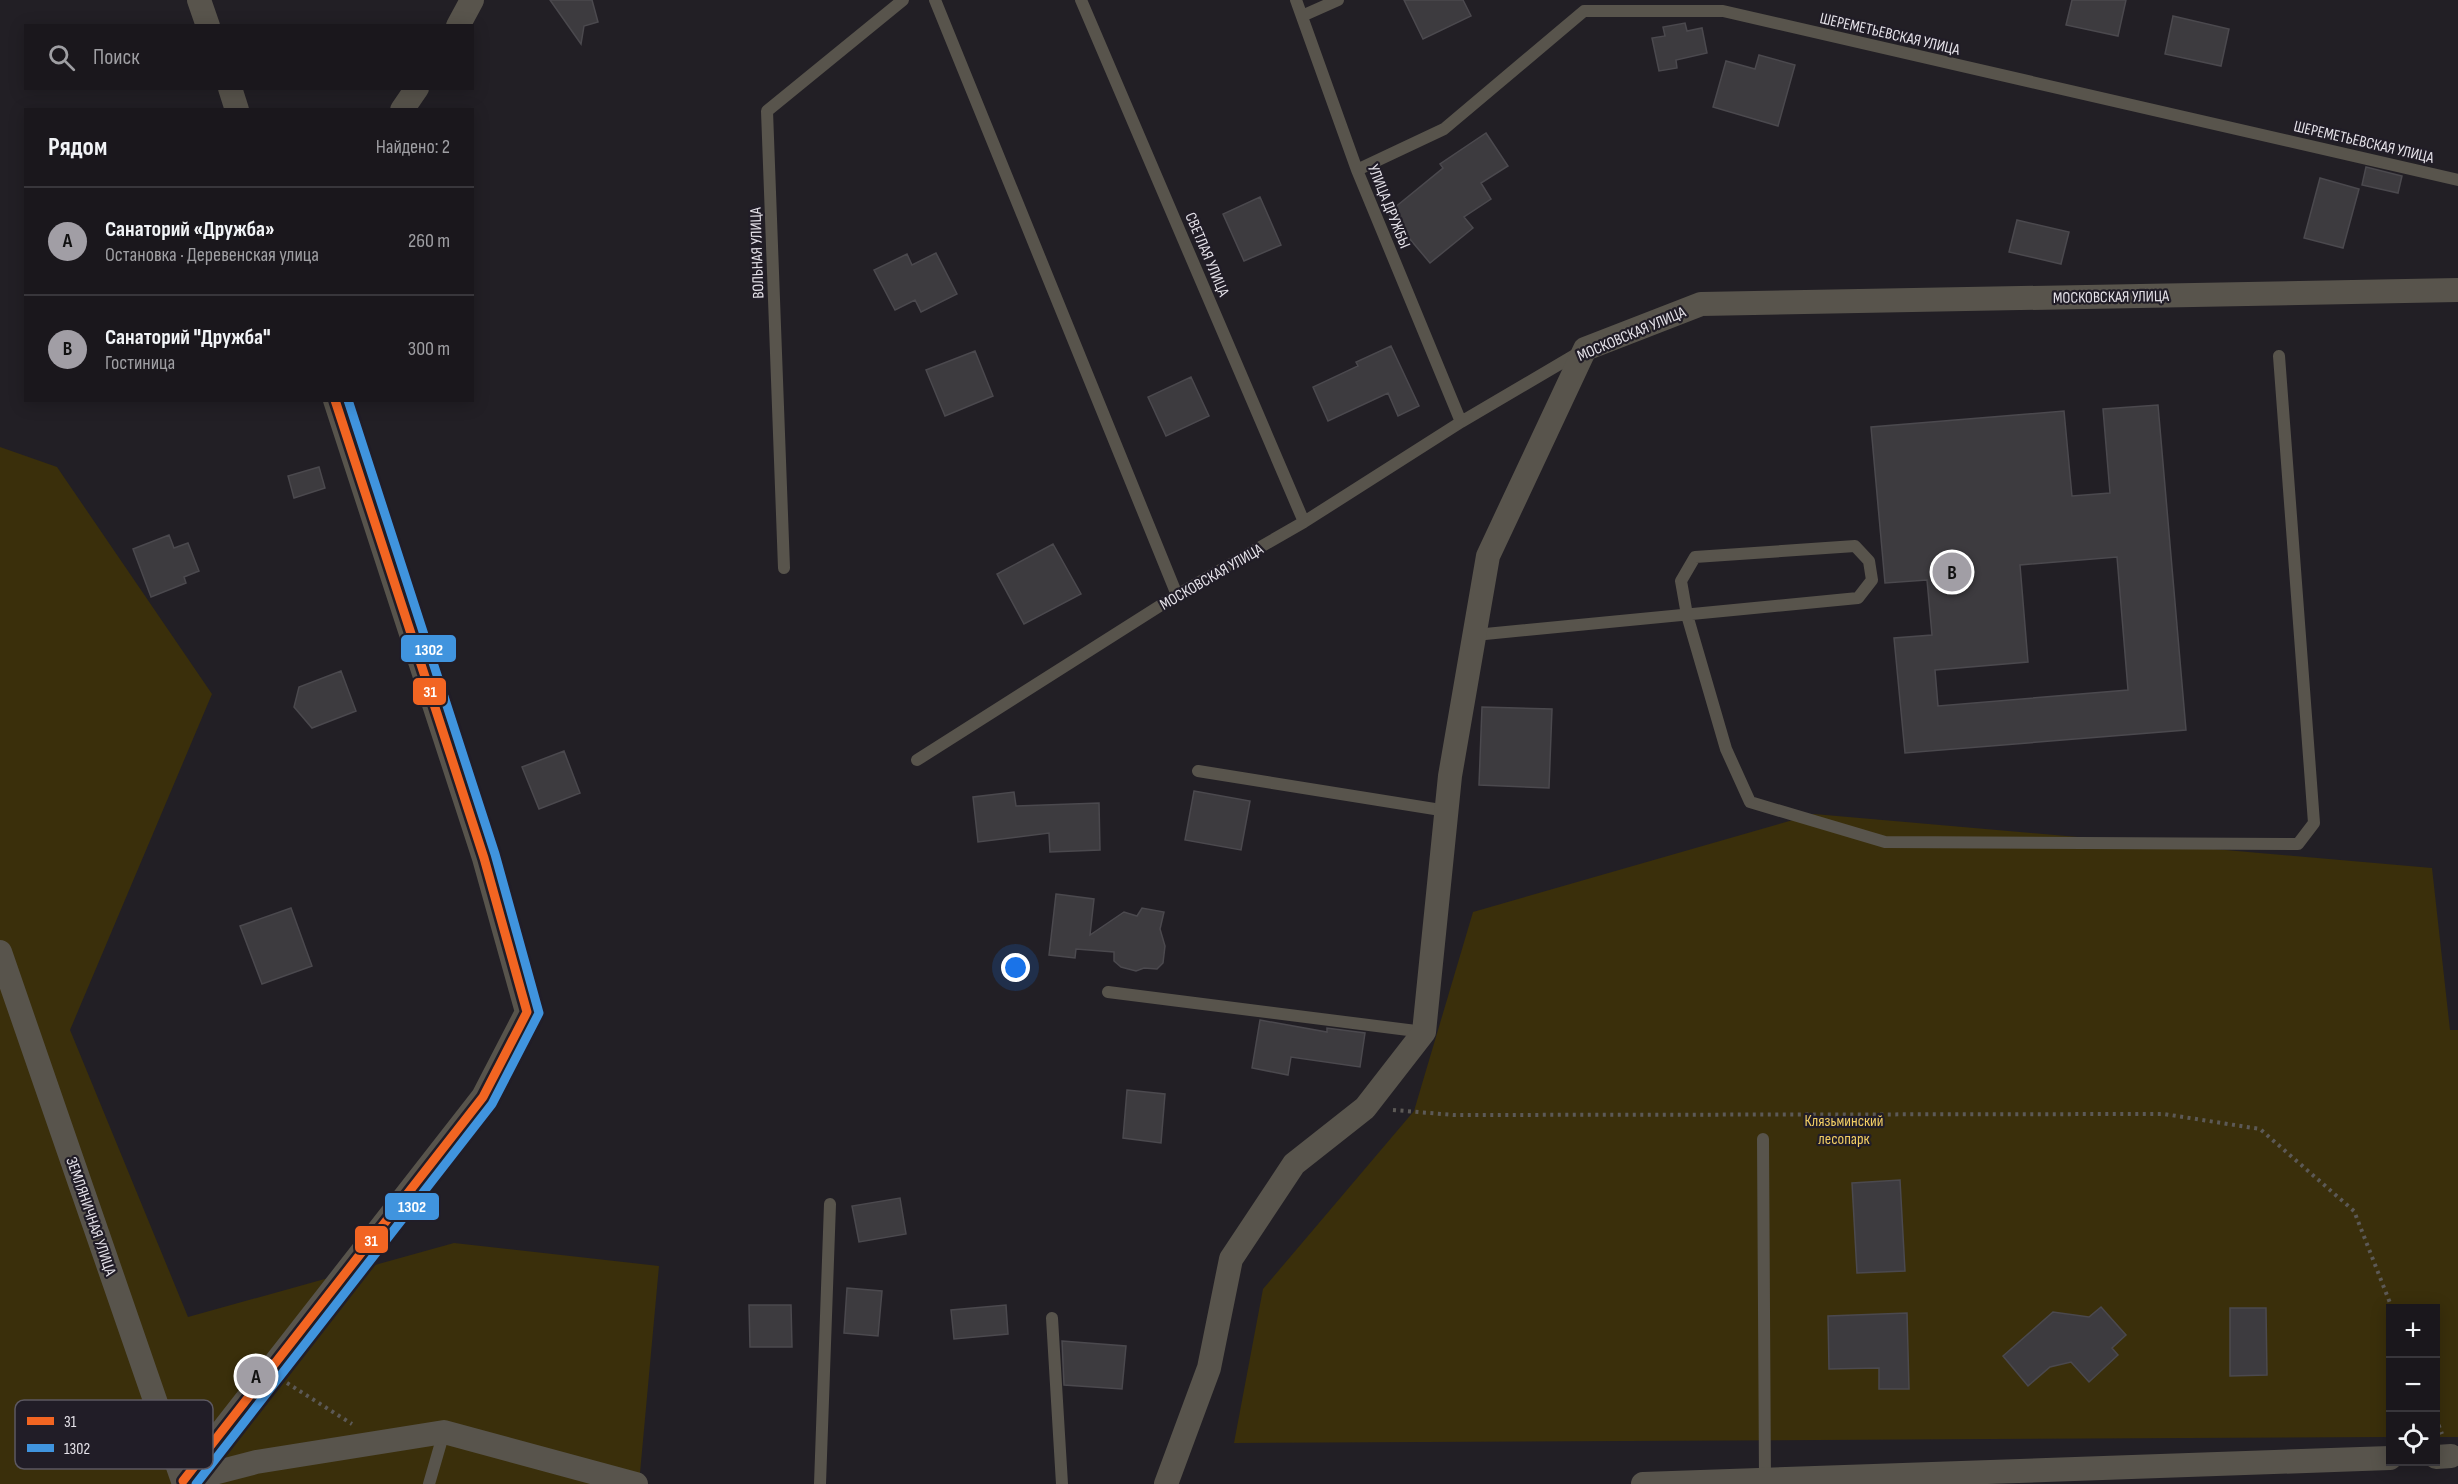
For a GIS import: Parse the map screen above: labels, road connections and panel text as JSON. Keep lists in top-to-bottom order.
{
  "streets": {
    "street": ["МОСКОВСКАЯ УЛИЦА", "ЗЕМЛЯНИЧНАЯ УЛИЦА"],
    "lane": [
      "ШЕРЕМЕТЬЕВСКАЯ УЛИЦА",
      "УЛИЦА ДРУЖБЫ",
      "ВОЛЬНАЯ УЛИЦА",
      "СВЕТЛАЯ УЛИЦА"
    ]
  },
  "crossings": [
    ["ШЕРЕМЕТЬЕВСКАЯ УЛИЦА", "УЛИЦА ДРУЖБЫ"],
    ["УЛИЦА ДРУЖБЫ", "МОСКОВСКАЯ УЛИЦА"],
    ["СВЕТЛАЯ УЛИЦА", "МОСКОВСКАЯ УЛИЦА"]
  ],
  "parks": ["Клязьминский лесопарк"],
  "lines": ["transit line 31", "transit line 1302"],
  "legend": ["31", "1302"],
  "page": {
    "search": "Поиск",
    "heading": ["Рядом", "Найдено: 2"],
    "list": [
      {
        "mark": "A",
        "name": "Санаторий «Дружба»",
        "note": "Остановка · Деревенская улица",
        "value": "260 m"
      },
      {
        "mark": "B",
        "name": "Санаторий \"Дружба\"",
        "note": "Гостиница",
        "value": "300 m"
      }
    ],
    "pins": ["B", "A"],
    "map_buttons": ["+", "−"]
  }
}
